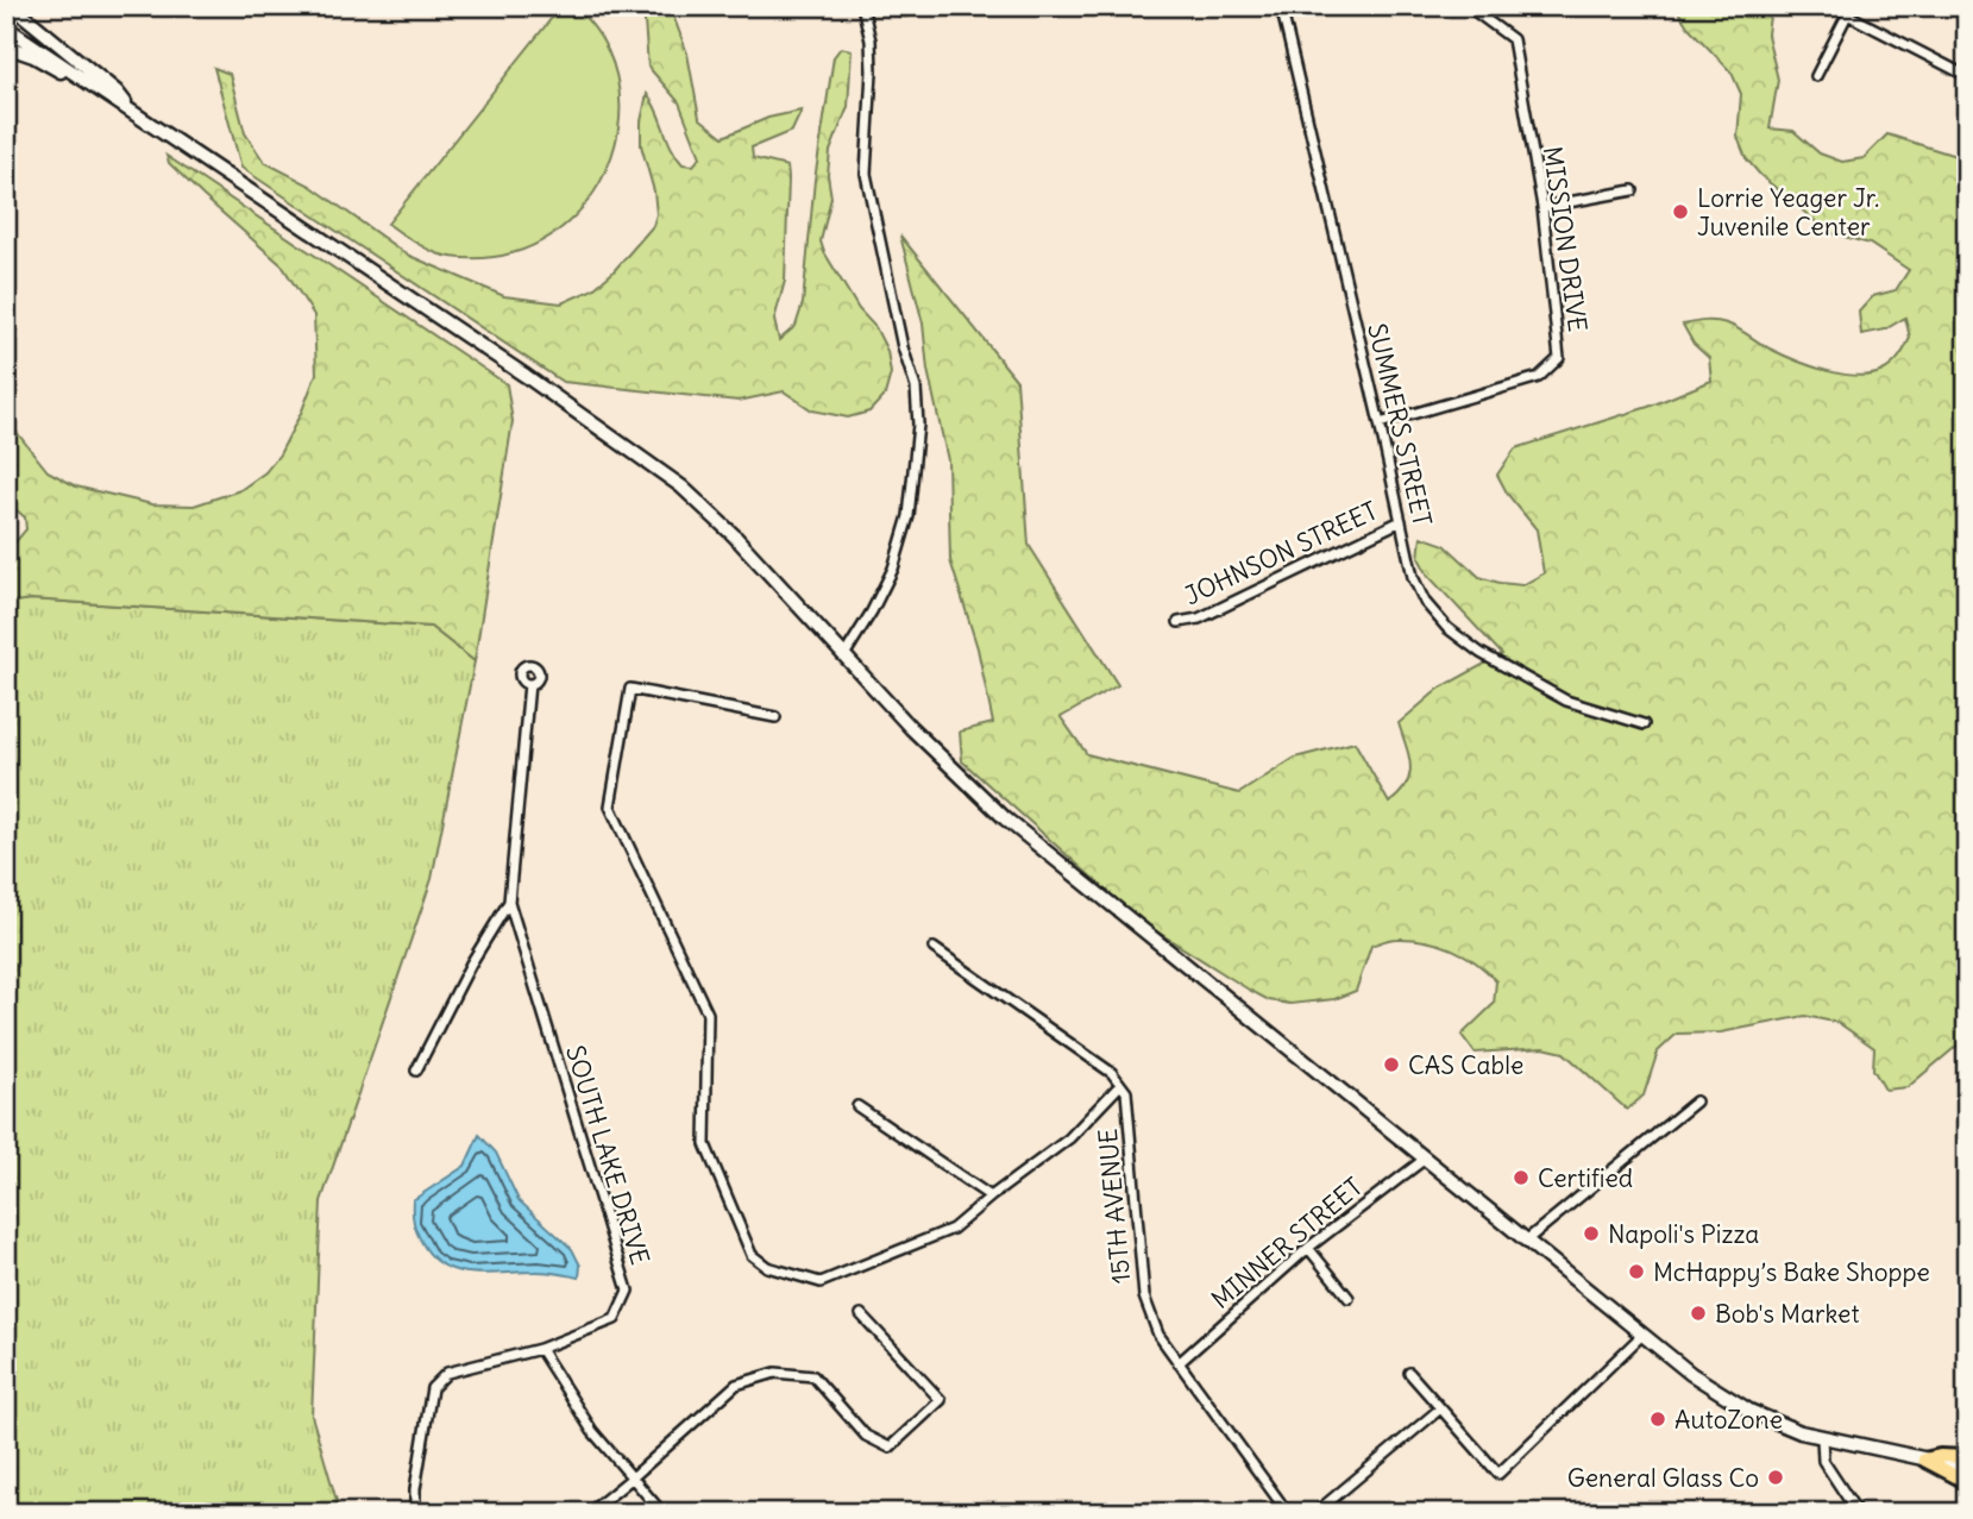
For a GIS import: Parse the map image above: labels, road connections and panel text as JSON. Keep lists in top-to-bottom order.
{
  "streets": {
    "street": [
      "MISSION DRIVE",
      "SUMMERS STREET",
      "JOHNSON STREET",
      "SOUTH LAKE DRIVE",
      "15TH AVENUE",
      "MINNER STREET"
    ]
  },
  "crossings": [
    ["MISSION DRIVE", "SUMMERS STREET"],
    ["SUMMERS STREET", "JOHNSON STREET"],
    ["15TH AVENUE", "MINNER STREET"]
  ],
  "places": [
    "Lorrie Yeager Jr. Juvenile Center",
    "CAS Cable",
    "Certified",
    "Napoli's Pizza",
    "McHappy’s Bake Shoppe",
    "Bob's Market",
    "AutoZone",
    "General Glass Co"
  ]
}
